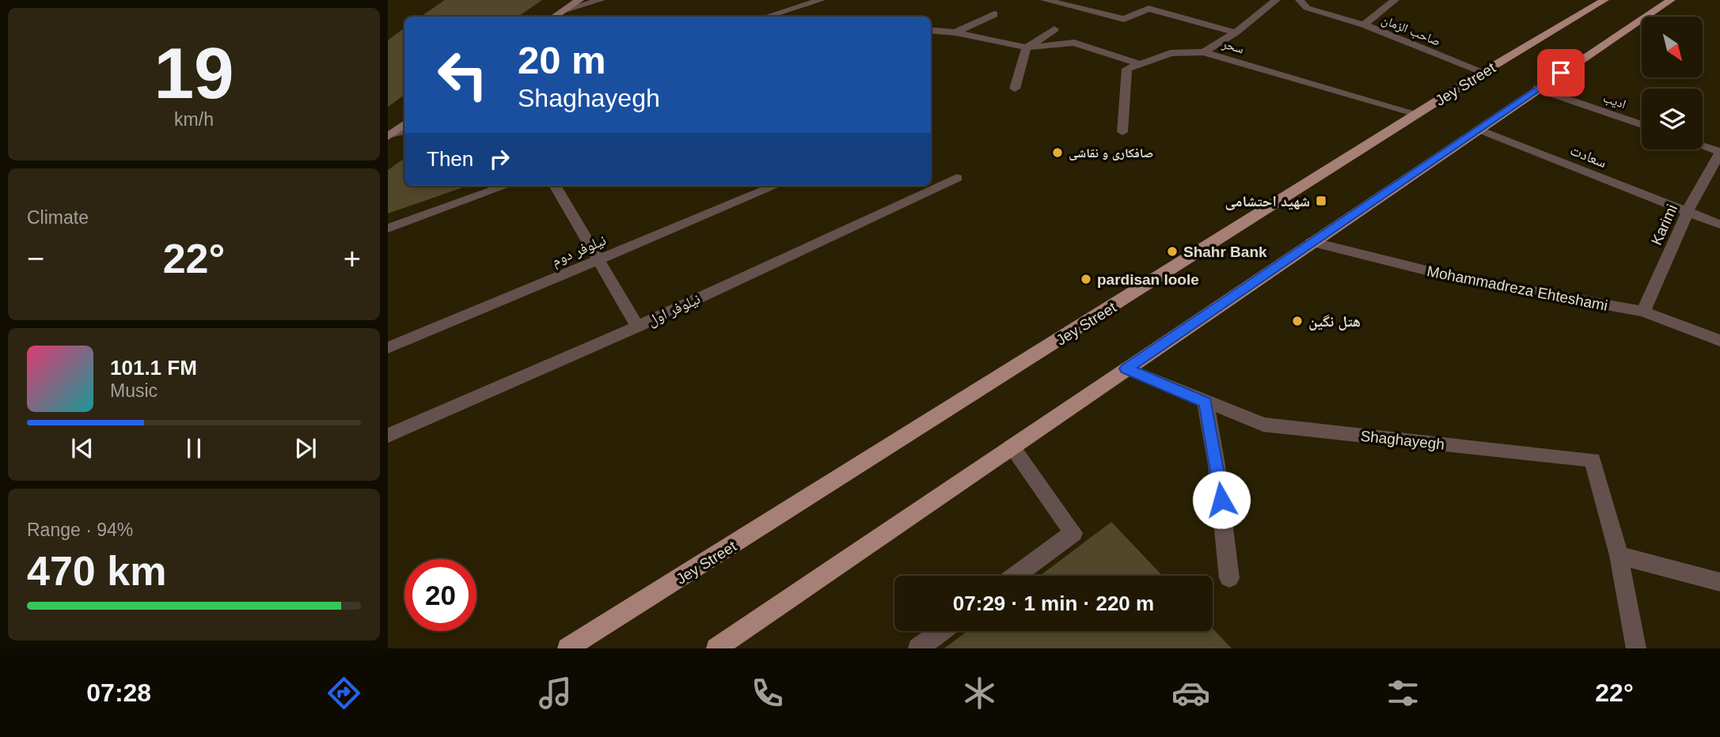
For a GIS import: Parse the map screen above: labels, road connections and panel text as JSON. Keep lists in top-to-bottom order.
{
  "streets": {
    "main road": ["Jey Street"],
    "street": [
      "صاحب الزمان",
      "سحر",
      "ادیب",
      "سعادت",
      "Karimi",
      "نیلوفر دوم",
      "Mohammadreza Ehteshami",
      "نیلوفر اول",
      "Shaghayegh"
    ]
  },
  "crossings": [
    ["صاحب الزمان", "Jey Street"],
    ["سحر", "Jey Street"],
    ["سعادت", "Karimi"],
    ["Karimi", "Mohammadreza Ehteshami"]
  ],
  "places": {
    "other": [
      "صافکاری و نقاشی",
      "Shahr Bank",
      "pardisan loole",
      "هتل نگین"
    ],
    "transit": ["شهید احتشامی"]
  },
  "north": "bottom right",
  "page": {
    "tile": [
      ["19", "km/h"],
      "Climate",
      ["Range · 94%", "470 km"]
    ],
    "turn": ["20 m", "Shaghayegh"],
    "then": "Then",
    "heat": ["−", "22°", "+"],
    "song": ["101.1 FM", "Music"],
    "limit": "20",
    "trip": "07:29 · 1 min · 220 m",
    "tabs": ["07:28", "22°"]
  }
}
